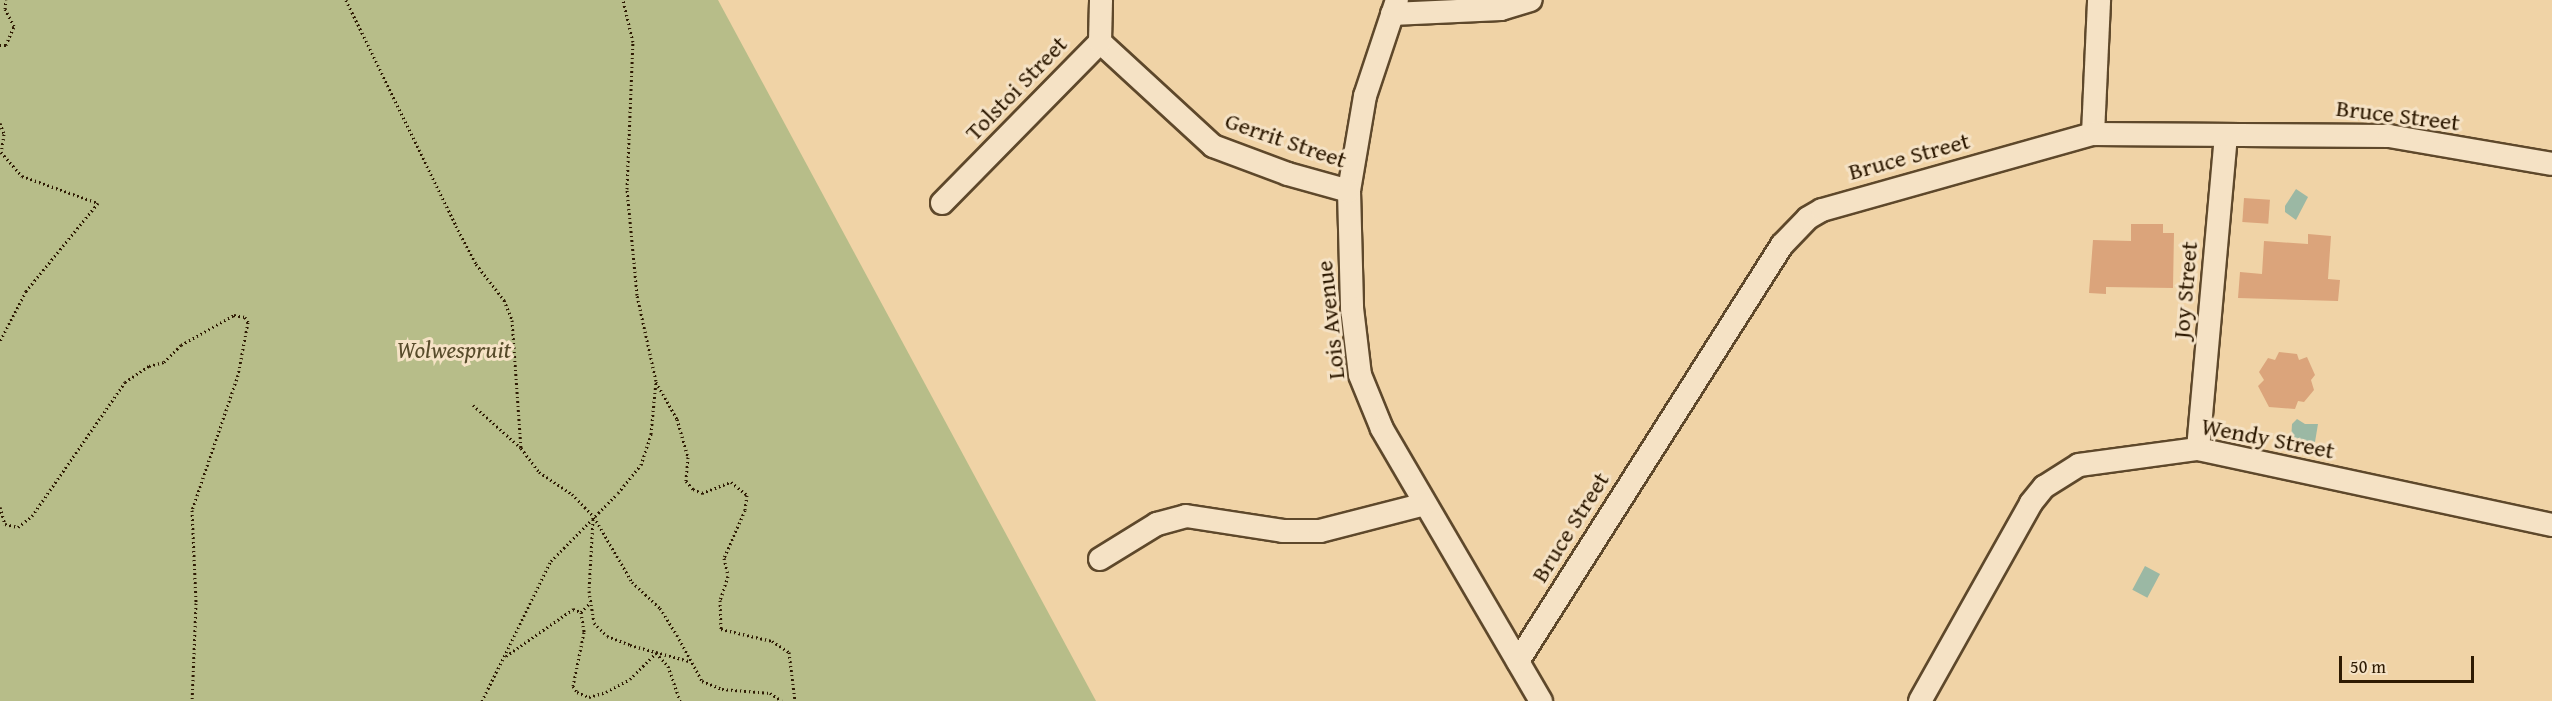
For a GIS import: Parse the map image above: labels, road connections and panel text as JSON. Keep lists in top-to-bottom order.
{
  "streets": {
    "street": [
      "Tolstoi Street",
      "Bruce Street",
      "Gerrit Street",
      "Joy Street",
      "Lois Avenue",
      "Wendy Street"
    ]
  },
  "crossings": [
    ["Tolstoi Street", "Gerrit Street"],
    ["Bruce Street", "Joy Street"],
    ["Bruce Street", "Lois Avenue"],
    ["Gerrit Street", "Lois Avenue"],
    ["Joy Street", "Wendy Street"]
  ],
  "parks": ["Wolwespruit"],
  "scale_bar": "50 m"
}
